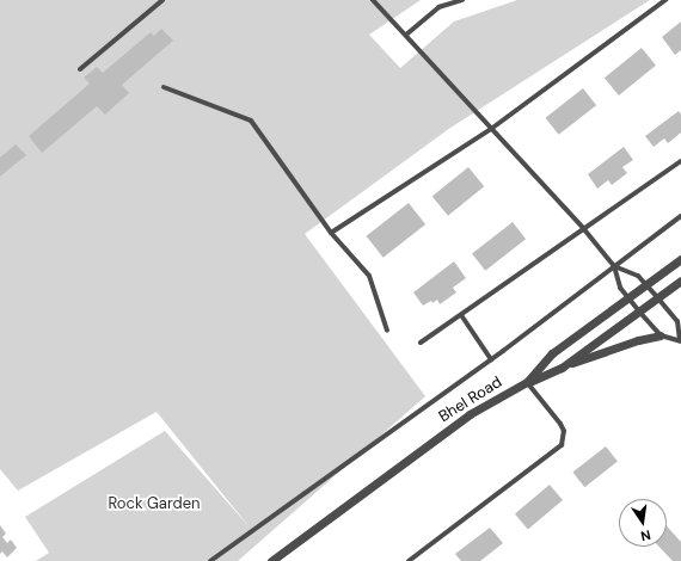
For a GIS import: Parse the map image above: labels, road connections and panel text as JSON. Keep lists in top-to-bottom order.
{
  "streets": {
    "street": ["Bhel Road"]
  },
  "parks": ["Rock Garden"],
  "north": "bottom"
}
